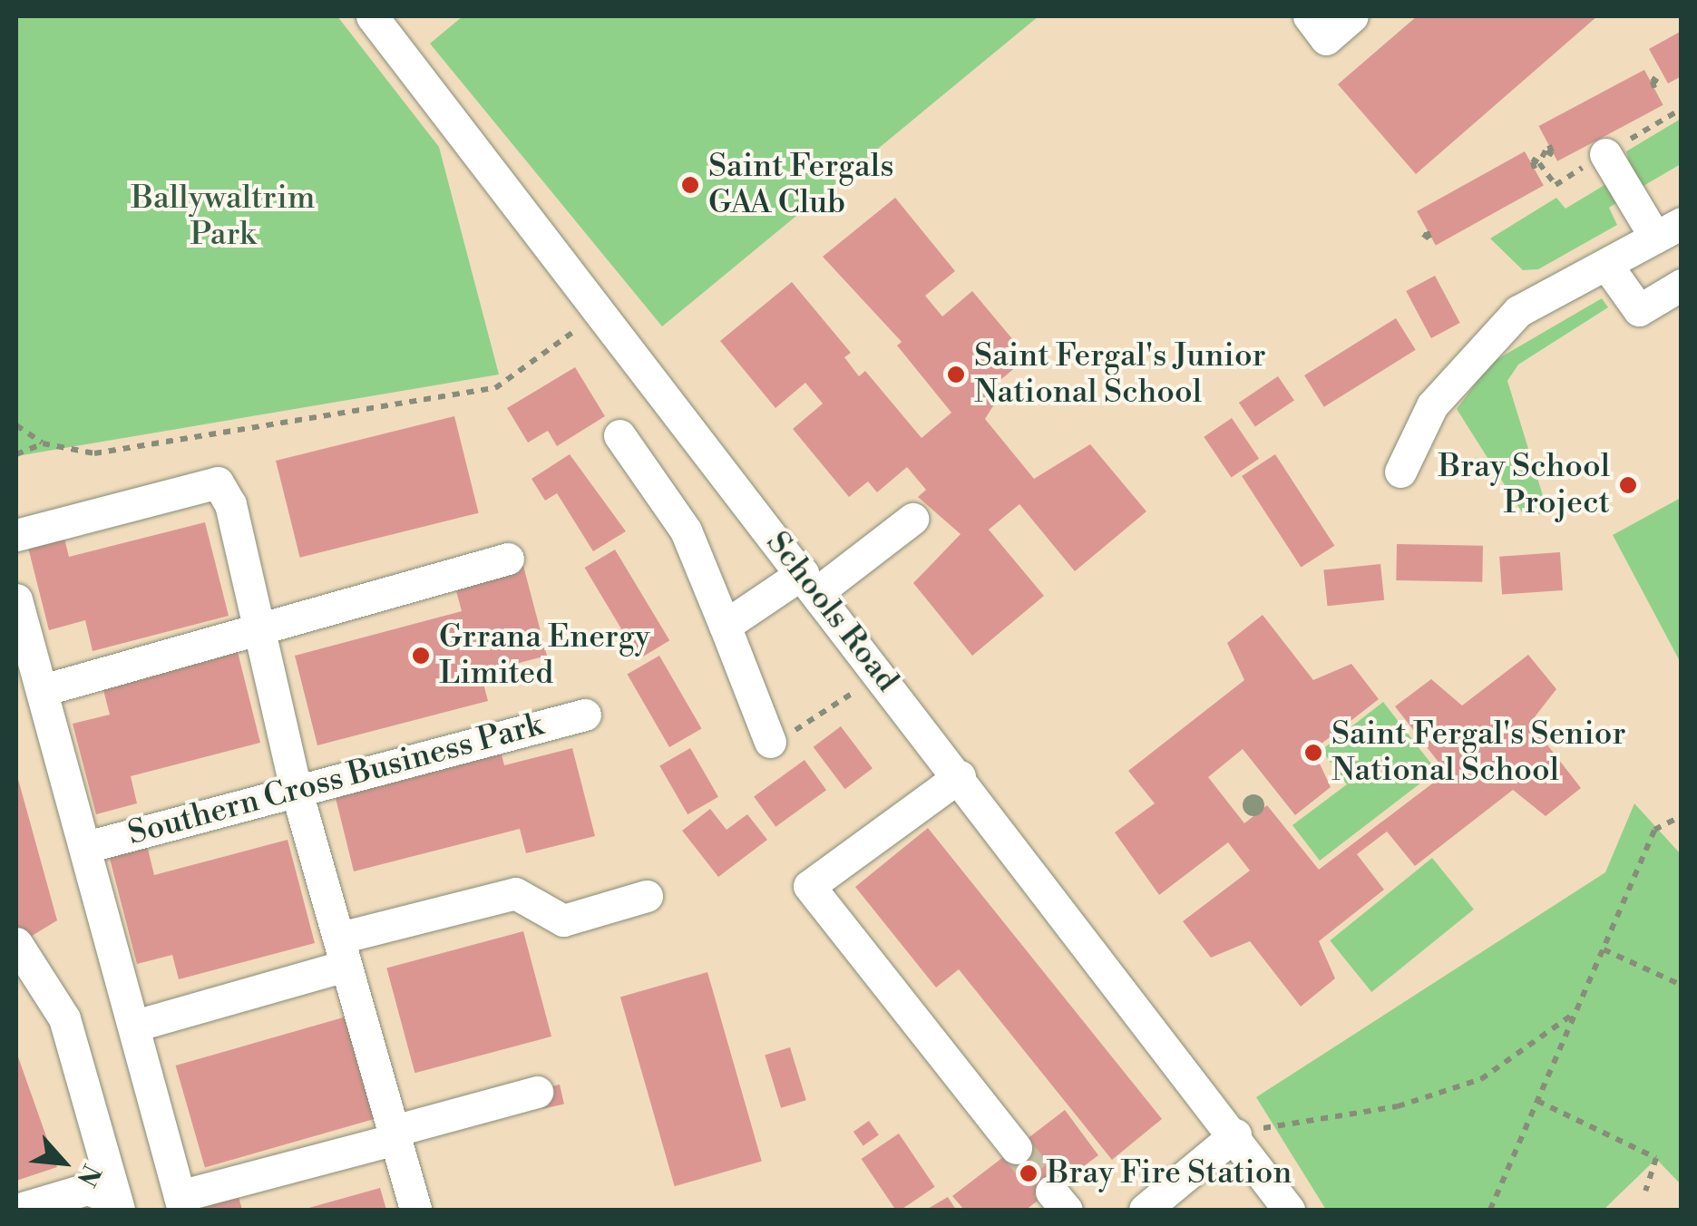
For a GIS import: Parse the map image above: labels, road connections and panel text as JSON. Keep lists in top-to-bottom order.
{
  "streets": {
    "street": ["Schools Road", "Southern Cross Business Park"]
  },
  "parks": ["Ballywaltrim Park"],
  "places": [
    "Saint Fergals GAA Club",
    "Saint Fergal's Junior National School",
    "Bray School Project",
    "Grrana Energy Limited",
    "Saint Fergal's Senior National School",
    "Bray Fire Station"
  ],
  "north": "bottom right"
}
